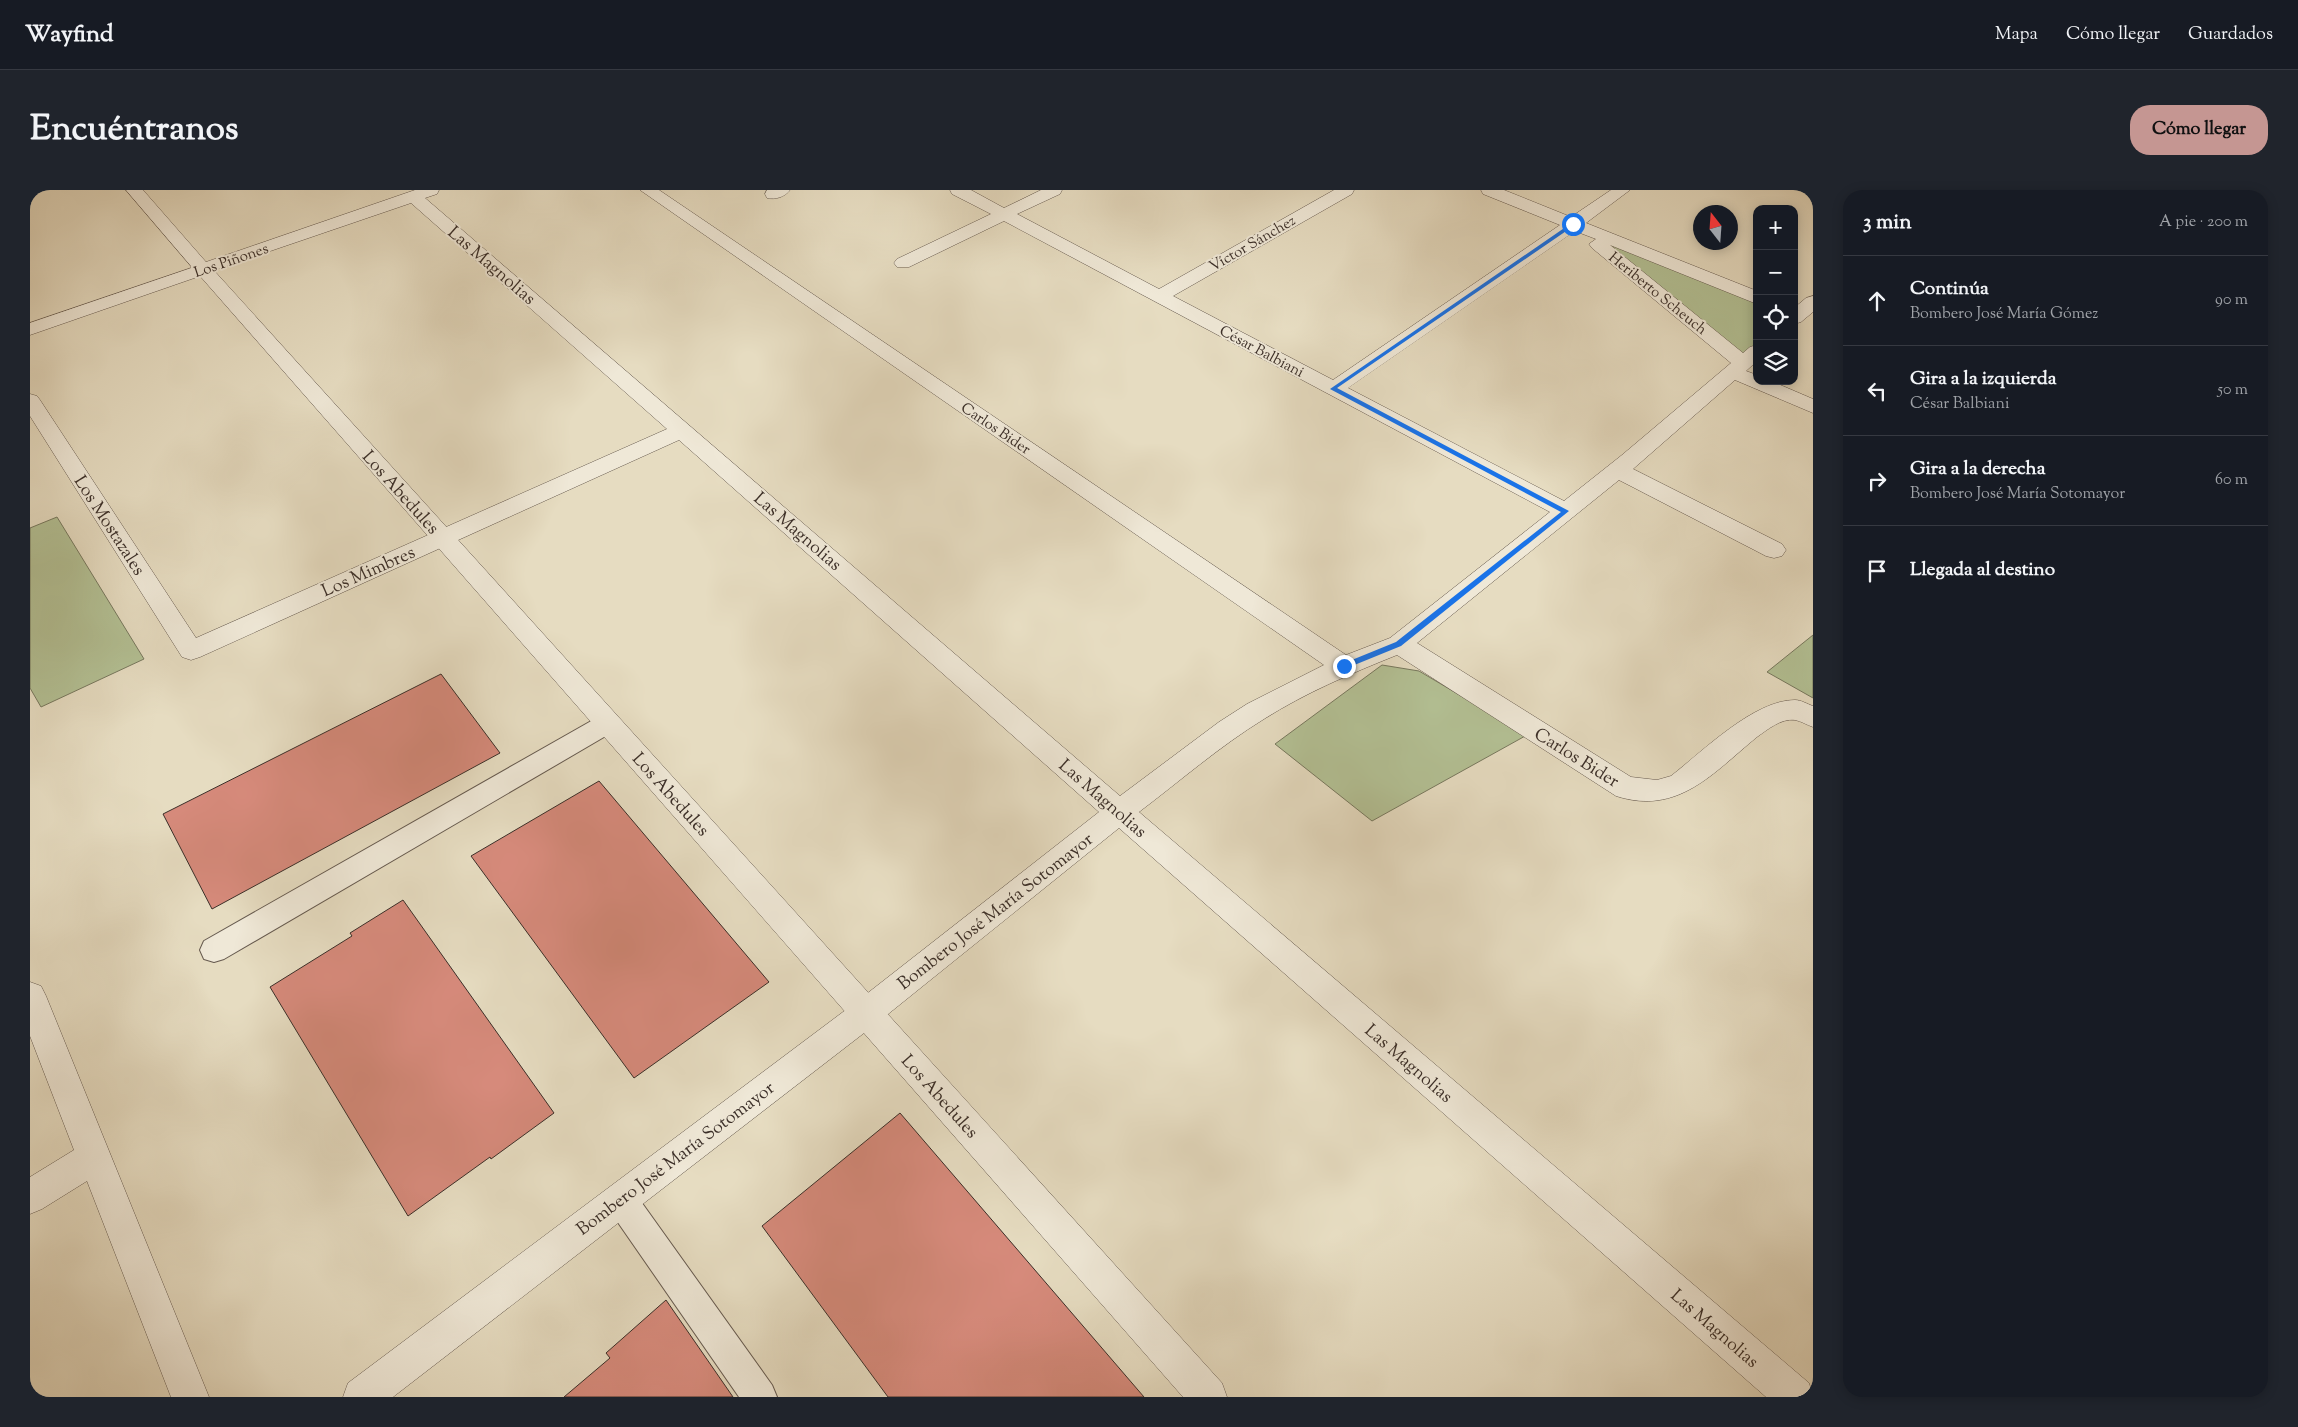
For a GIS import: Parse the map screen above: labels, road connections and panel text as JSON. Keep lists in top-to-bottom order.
{
  "streets": {
    "street": [
      "Víctor Sánchez",
      "Los Piñones",
      "Las Magnolias",
      "Heriberto Scheuch",
      "César Balbiani",
      "Carlos Bider",
      "Los Abedules",
      "Los Mostazales",
      "Los Mimbres",
      "Bombero José María Sotomayor"
    ]
  },
  "crossings": [
    ["Víctor Sánchez", "César Balbiani"],
    ["Los Piñones", "Las Magnolias"],
    ["Los Piñones", "Los Abedules"],
    ["Las Magnolias", "Los Mimbres"],
    ["Las Magnolias", "Bombero José María Sotomayor"],
    ["Heriberto Scheuch", "Bombero José María Sotomayor"],
    ["César Balbiani", "Bombero José María Sotomayor"],
    ["Carlos Bider", "Bombero José María Sotomayor"],
    ["Los Abedules", "Los Mimbres"],
    ["Los Abedules", "Bombero José María Sotomayor"],
    ["Los Mostazales", "Los Mimbres"]
  ],
  "north": "top",
  "page": {
    "header": "Wayfind",
    "nav": ["Mapa", "Cómo llegar", "Guardados"],
    "title": "Encuéntranos",
    "buttons": "Cómo llegar",
    "heading": ["3 min", "A pie · 200 m"],
    "map_buttons": ["+", "−"],
    "list": [
      ["Continúa", "Bombero José María Gómez", "90 m"],
      ["Gira a la izquierda", "César Balbiani", "50 m"],
      ["Gira a la derecha", "Bombero José María Sotomayor", "60 m"],
      "Llegada al destino"
    ]
  }
}
